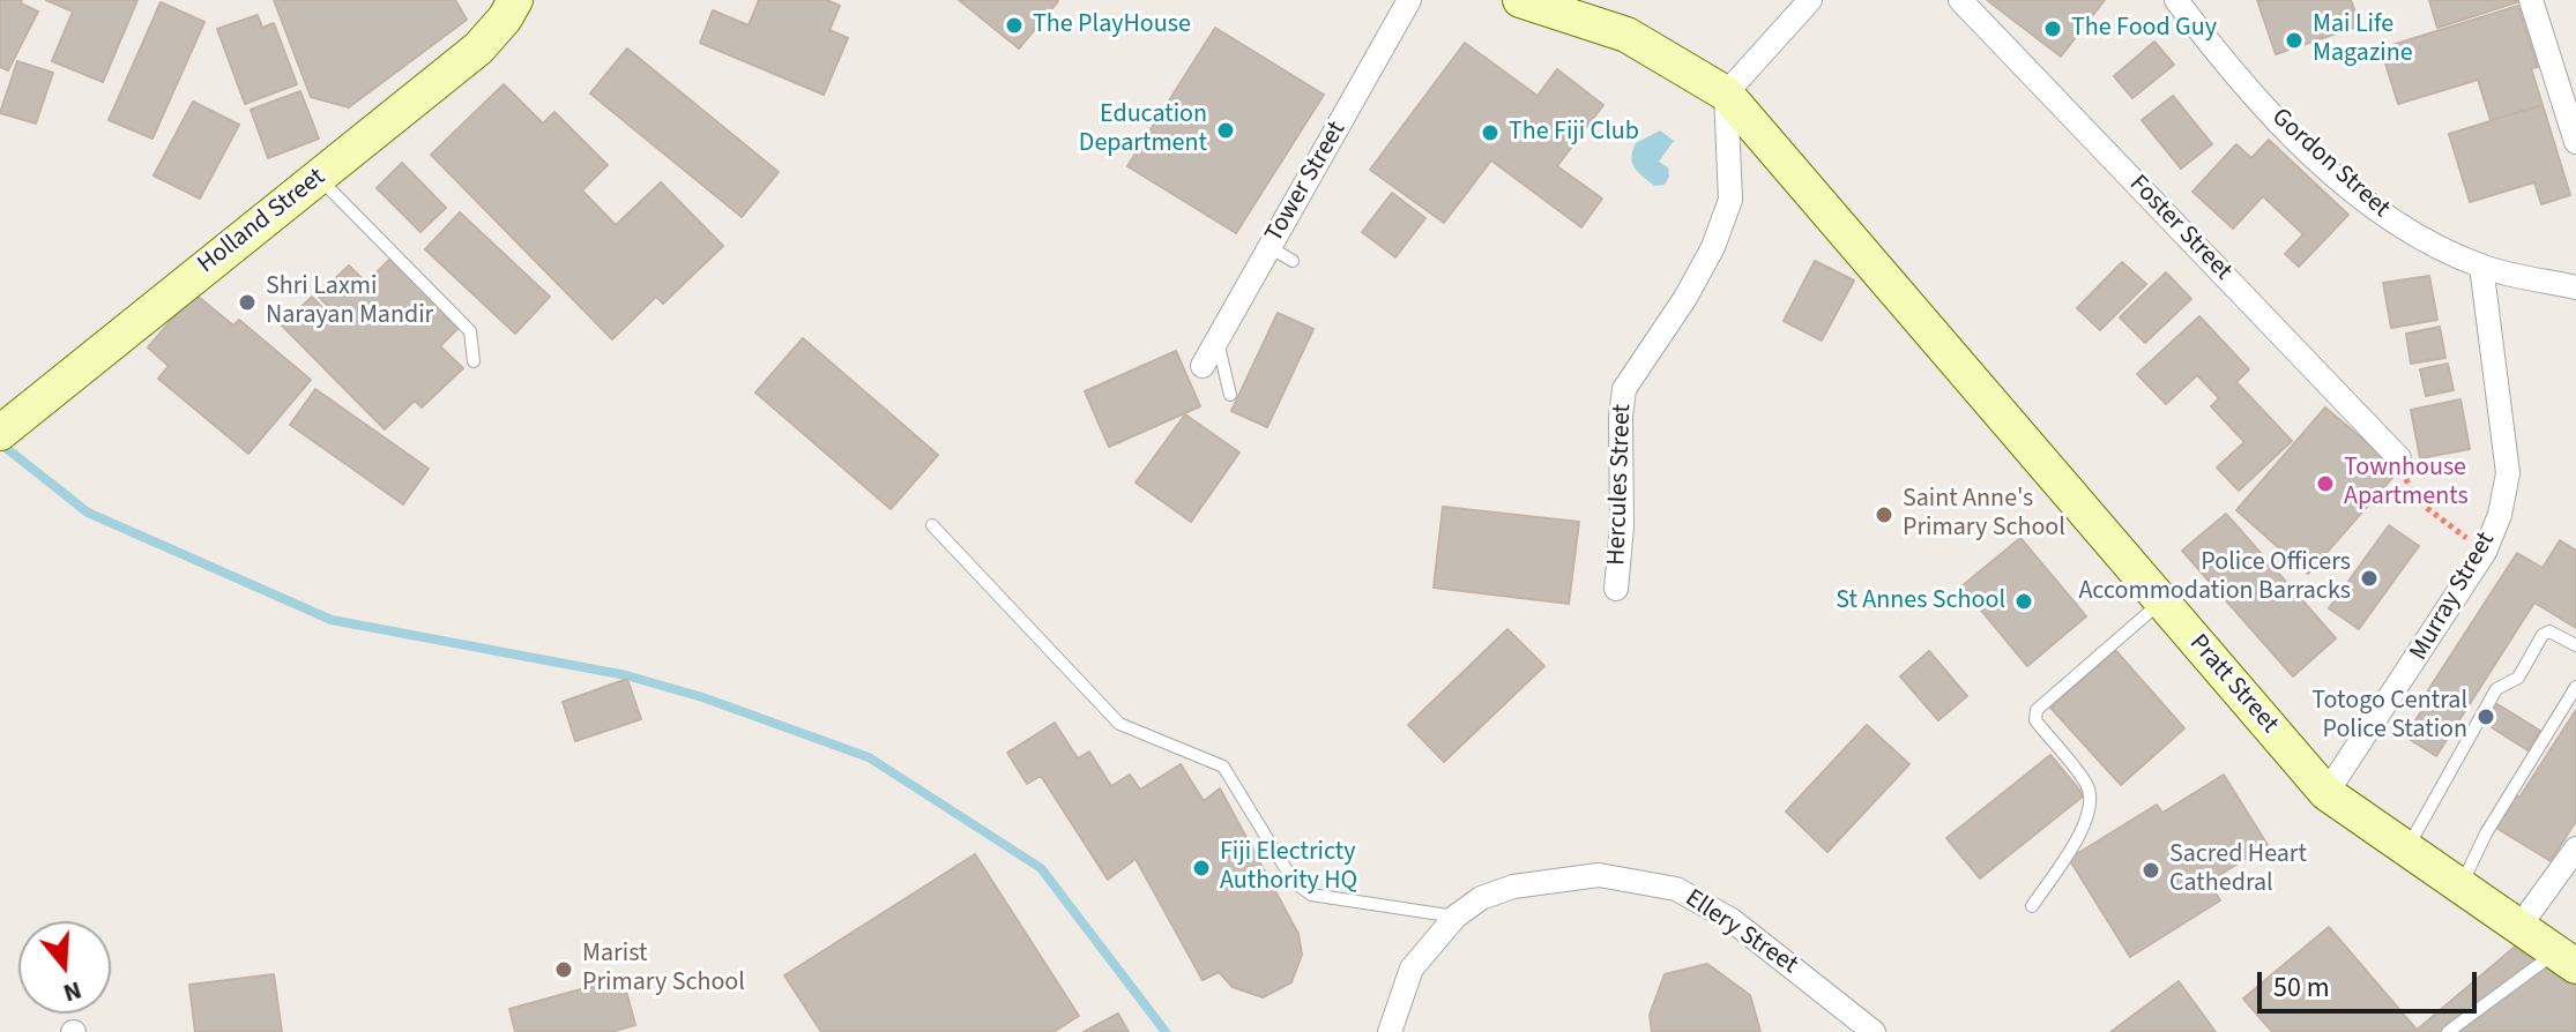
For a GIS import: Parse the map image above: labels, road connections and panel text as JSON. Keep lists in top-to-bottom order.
{
  "streets": {
    "main road": ["Holland Street", "Pratt Street"],
    "street": [
      "Gordon Street",
      "Tower Street",
      "Foster Street",
      "Hercules Street",
      "Murray Street",
      "Ellery Street"
    ]
  },
  "crossings": [
    ["Gordon Street", "Murray Street"],
    ["Hercules Street", "Pratt Street"],
    ["Murray Street", "Pratt Street"]
  ],
  "places": [
    "The PlayHouse",
    "The Food Guy",
    "Mai Life Magazine",
    "Education Department",
    "The Fiji Club",
    "Shri Laxmi Narayan Mandir",
    "Townhouse Apartments",
    "Saint Anne's Primary School",
    "Police Officers Accommodation Barracks",
    "St Annes School",
    "Totogo Central Police Station",
    "Fiji Electricty Authority HQ",
    "Sacred Heart Cathedral",
    "Marist Primary School"
  ],
  "scale_bar": "50 m",
  "north": "bottom"
}
